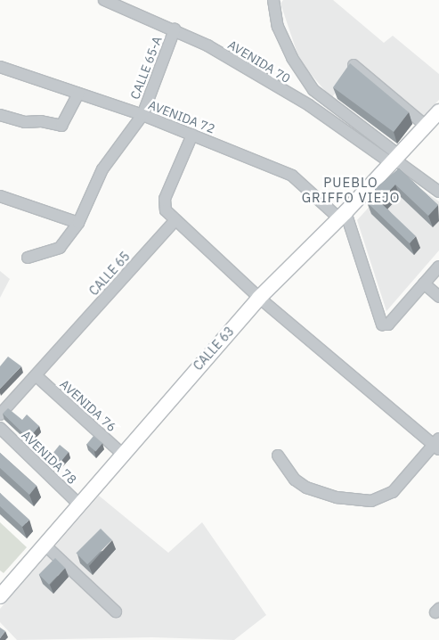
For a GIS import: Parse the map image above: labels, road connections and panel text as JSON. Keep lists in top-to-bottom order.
{
  "streets": {
    "main road": ["CALLE 63"],
    "street": [
      "AVENIDA 70",
      "CALLE 65-A",
      "AVENIDA 72",
      "CALLE 65",
      "AVENIDA 76",
      "AVENIDA 78"
    ]
  },
  "crossings": [
    ["AVENIDA 70", "CALLE 65-A"],
    ["AVENIDA 70", "CALLE 63"],
    ["CALLE 65-A", "AVENIDA 72"],
    ["AVENIDA 72", "CALLE 63"],
    ["CALLE 65", "AVENIDA 76"],
    ["CALLE 63", "AVENIDA 76"],
    ["CALLE 63", "AVENIDA 78"]
  ],
  "districts": ["PUEBLO GRIFFO VIEJO"]
}
